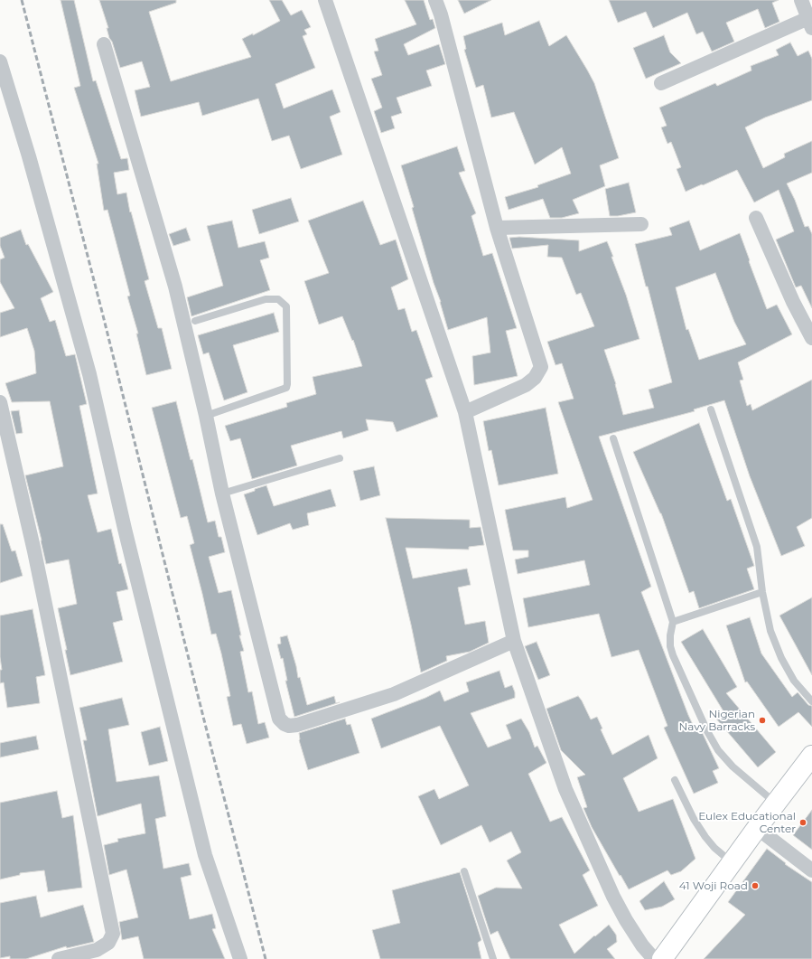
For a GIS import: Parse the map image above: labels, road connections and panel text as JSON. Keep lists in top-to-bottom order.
{
  "places": ["Nigerian Navy Barracks", "Eulex Educational Center", "41 Woji Road"]
}
